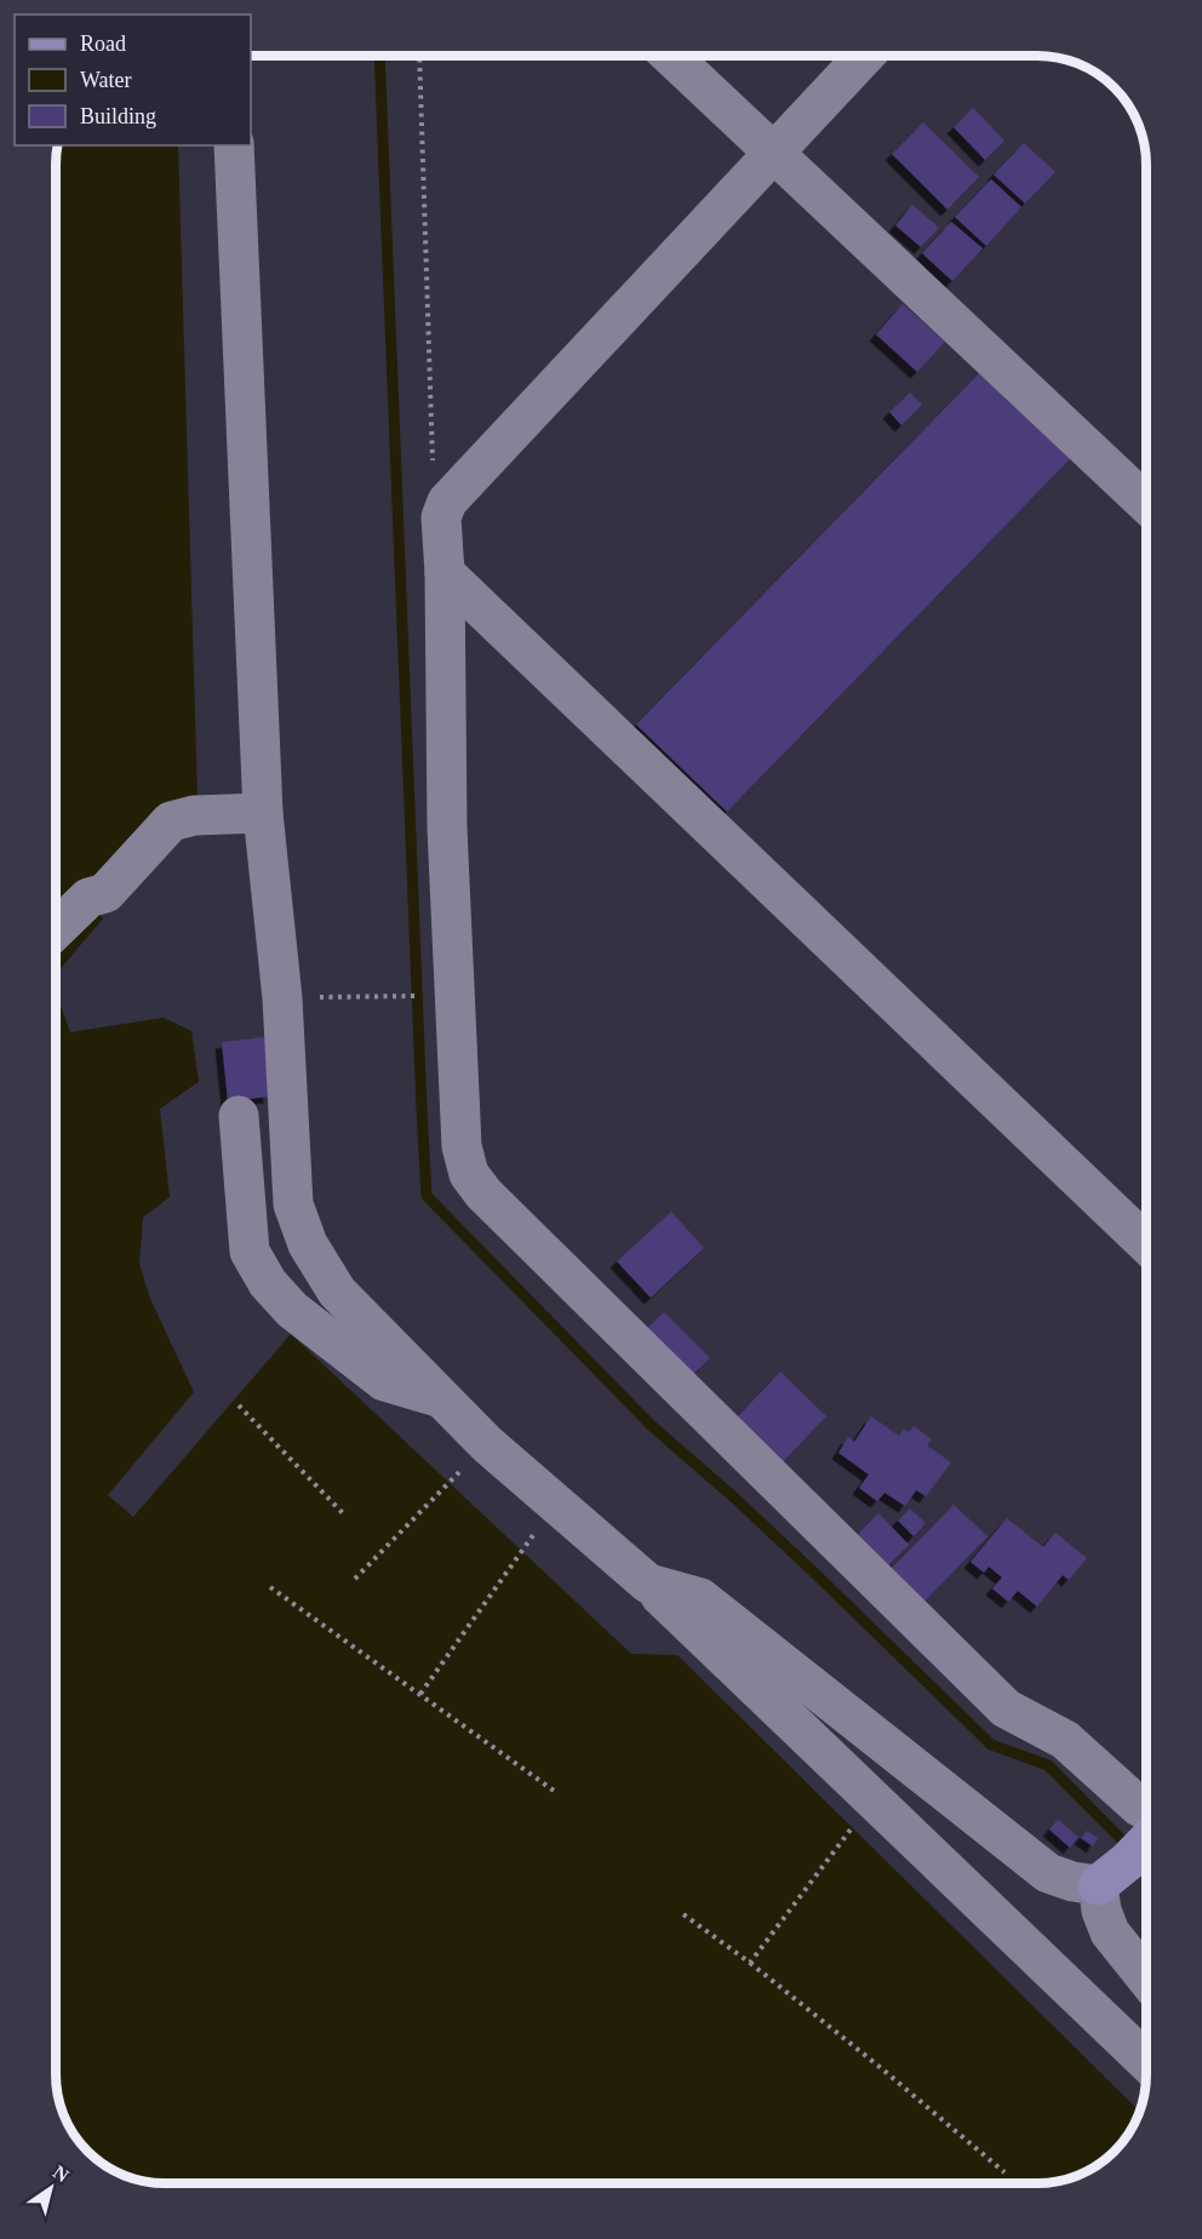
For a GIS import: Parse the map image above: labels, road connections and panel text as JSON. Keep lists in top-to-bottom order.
{
  "legend": ["Road", "Water", "Building"],
  "north": "top right"
}
